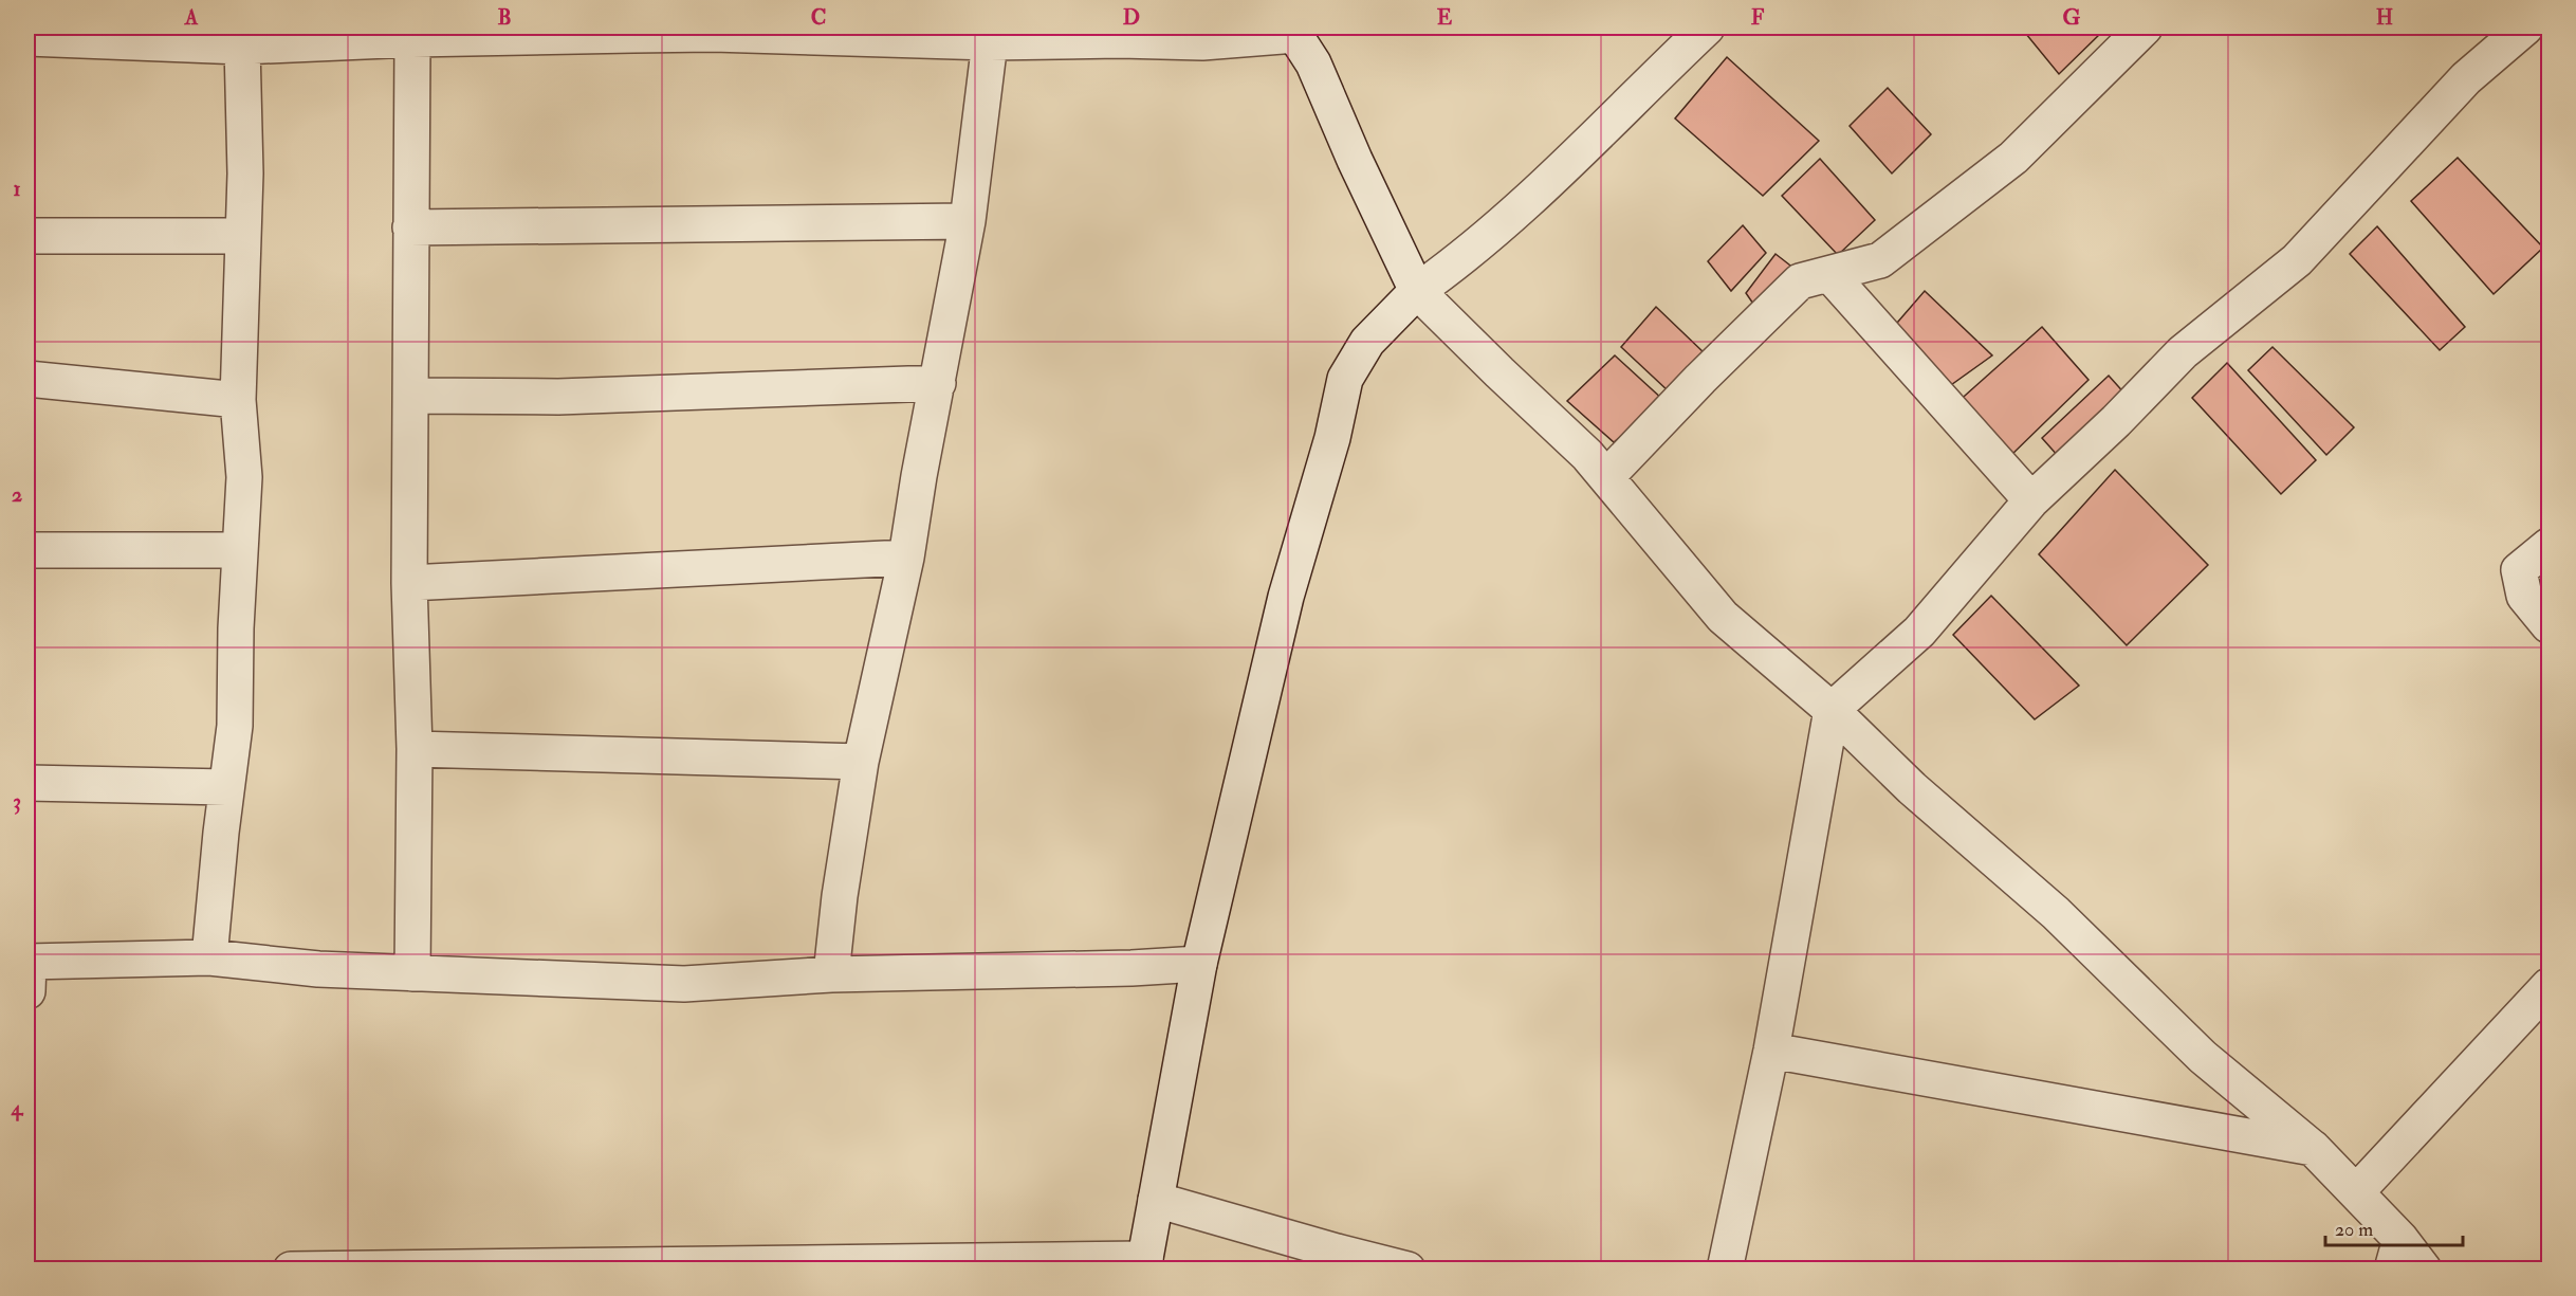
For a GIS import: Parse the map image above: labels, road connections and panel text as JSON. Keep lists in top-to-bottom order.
{
  "scale_bar": "20 m",
  "grid": {
    "columns": [
      "A",
      "B",
      "C",
      "D",
      "E",
      "F",
      "G",
      "H"
    ],
    "rows": [
      "1",
      "2",
      "3",
      "4"
    ]
  }
}
